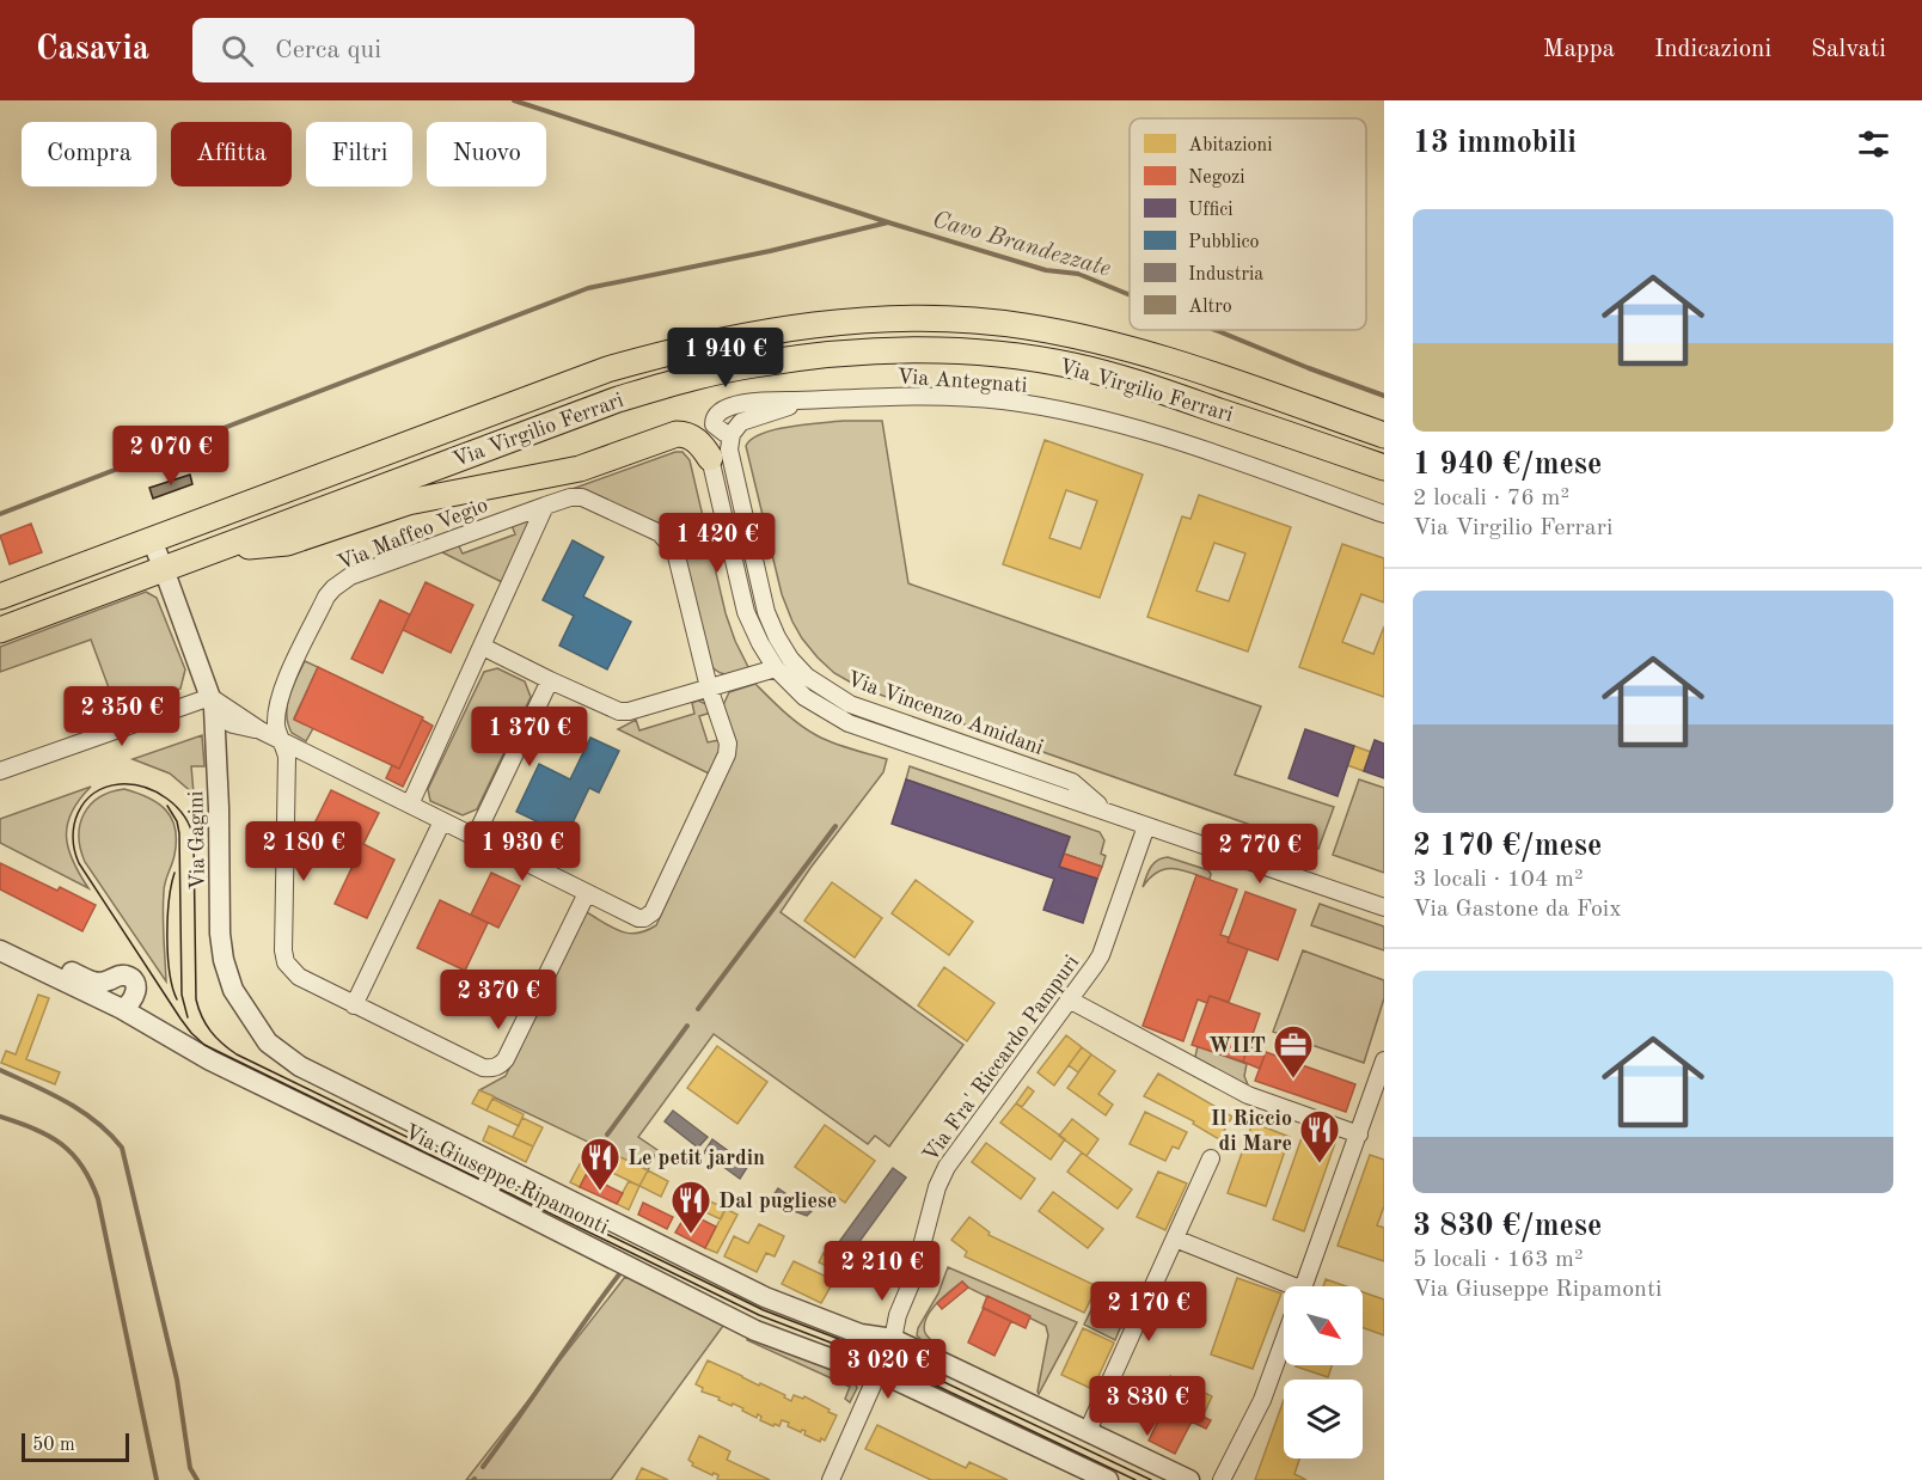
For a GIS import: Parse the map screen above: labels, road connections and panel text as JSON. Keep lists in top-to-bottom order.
{
  "streets": {
    "main road": ["Via Virgilio Ferrari"],
    "street": [
      "Via Antegnati",
      "Via Maffeo Vegio",
      "Via Vincenzo Amidani",
      "Via Gagini",
      "Via Fra' Riccardo Pampuri",
      "Via Giuseppe Ripamonti"
    ]
  },
  "crossings": [
    ["Via Antegnati", "Via Vincenzo Amidani"],
    ["Via Virgilio Ferrari", "Via Gagini"],
    ["Via Vincenzo Amidani", "Via Fra' Riccardo Pampuri"],
    ["Via Gagini", "Via Giuseppe Ripamonti"],
    ["Via Fra' Riccardo Pampuri", "Via Giuseppe Ripamonti"]
  ],
  "water": ["Cavo Brandezzate"],
  "places": {
    "office": ["WIIT"],
    "restaurant": ["Il Riccio di Mare", "Le petit jardin", "Dal pugliese"]
  },
  "legend": [
    "Abitazioni",
    "Negozi",
    "Uffici",
    "Pubblico",
    "Industria",
    "Altro"
  ],
  "scale_bar": "50 m",
  "north": "bottom right",
  "page": {
    "header": "Casavia",
    "search": "Cerca qui",
    "nav": ["Mappa", "Indicazioni", "Salvati"],
    "heading": "13 immobili",
    "chip": [
      "Compra",
      "Affitta",
      "Filtri",
      "Nuovo"
    ],
    "list": [
      {
        "name": "1 940 €/mese",
        "note": "2 locali · 76 m² · Via Virgilio Ferrari"
      },
      {
        "name": "2 170 €/mese",
        "note": "3 locali · 104 m² · Via Gastone da Foix"
      },
      {
        "name": "3 830 €/mese",
        "note": "5 locali · 163 m² · Via Giuseppe Ripamonti"
      }
    ],
    "price": [
      "1 940 €",
      "2 070 €",
      "1 420 €",
      "2 350 €",
      "1 370 €",
      "2 180 €",
      "1 930 €",
      "2 770 €",
      "2 370 €",
      "2 210 €",
      "2 170 €",
      "3 020 €",
      "3 830 €"
    ],
    "scale": "50 m"
  }
}
